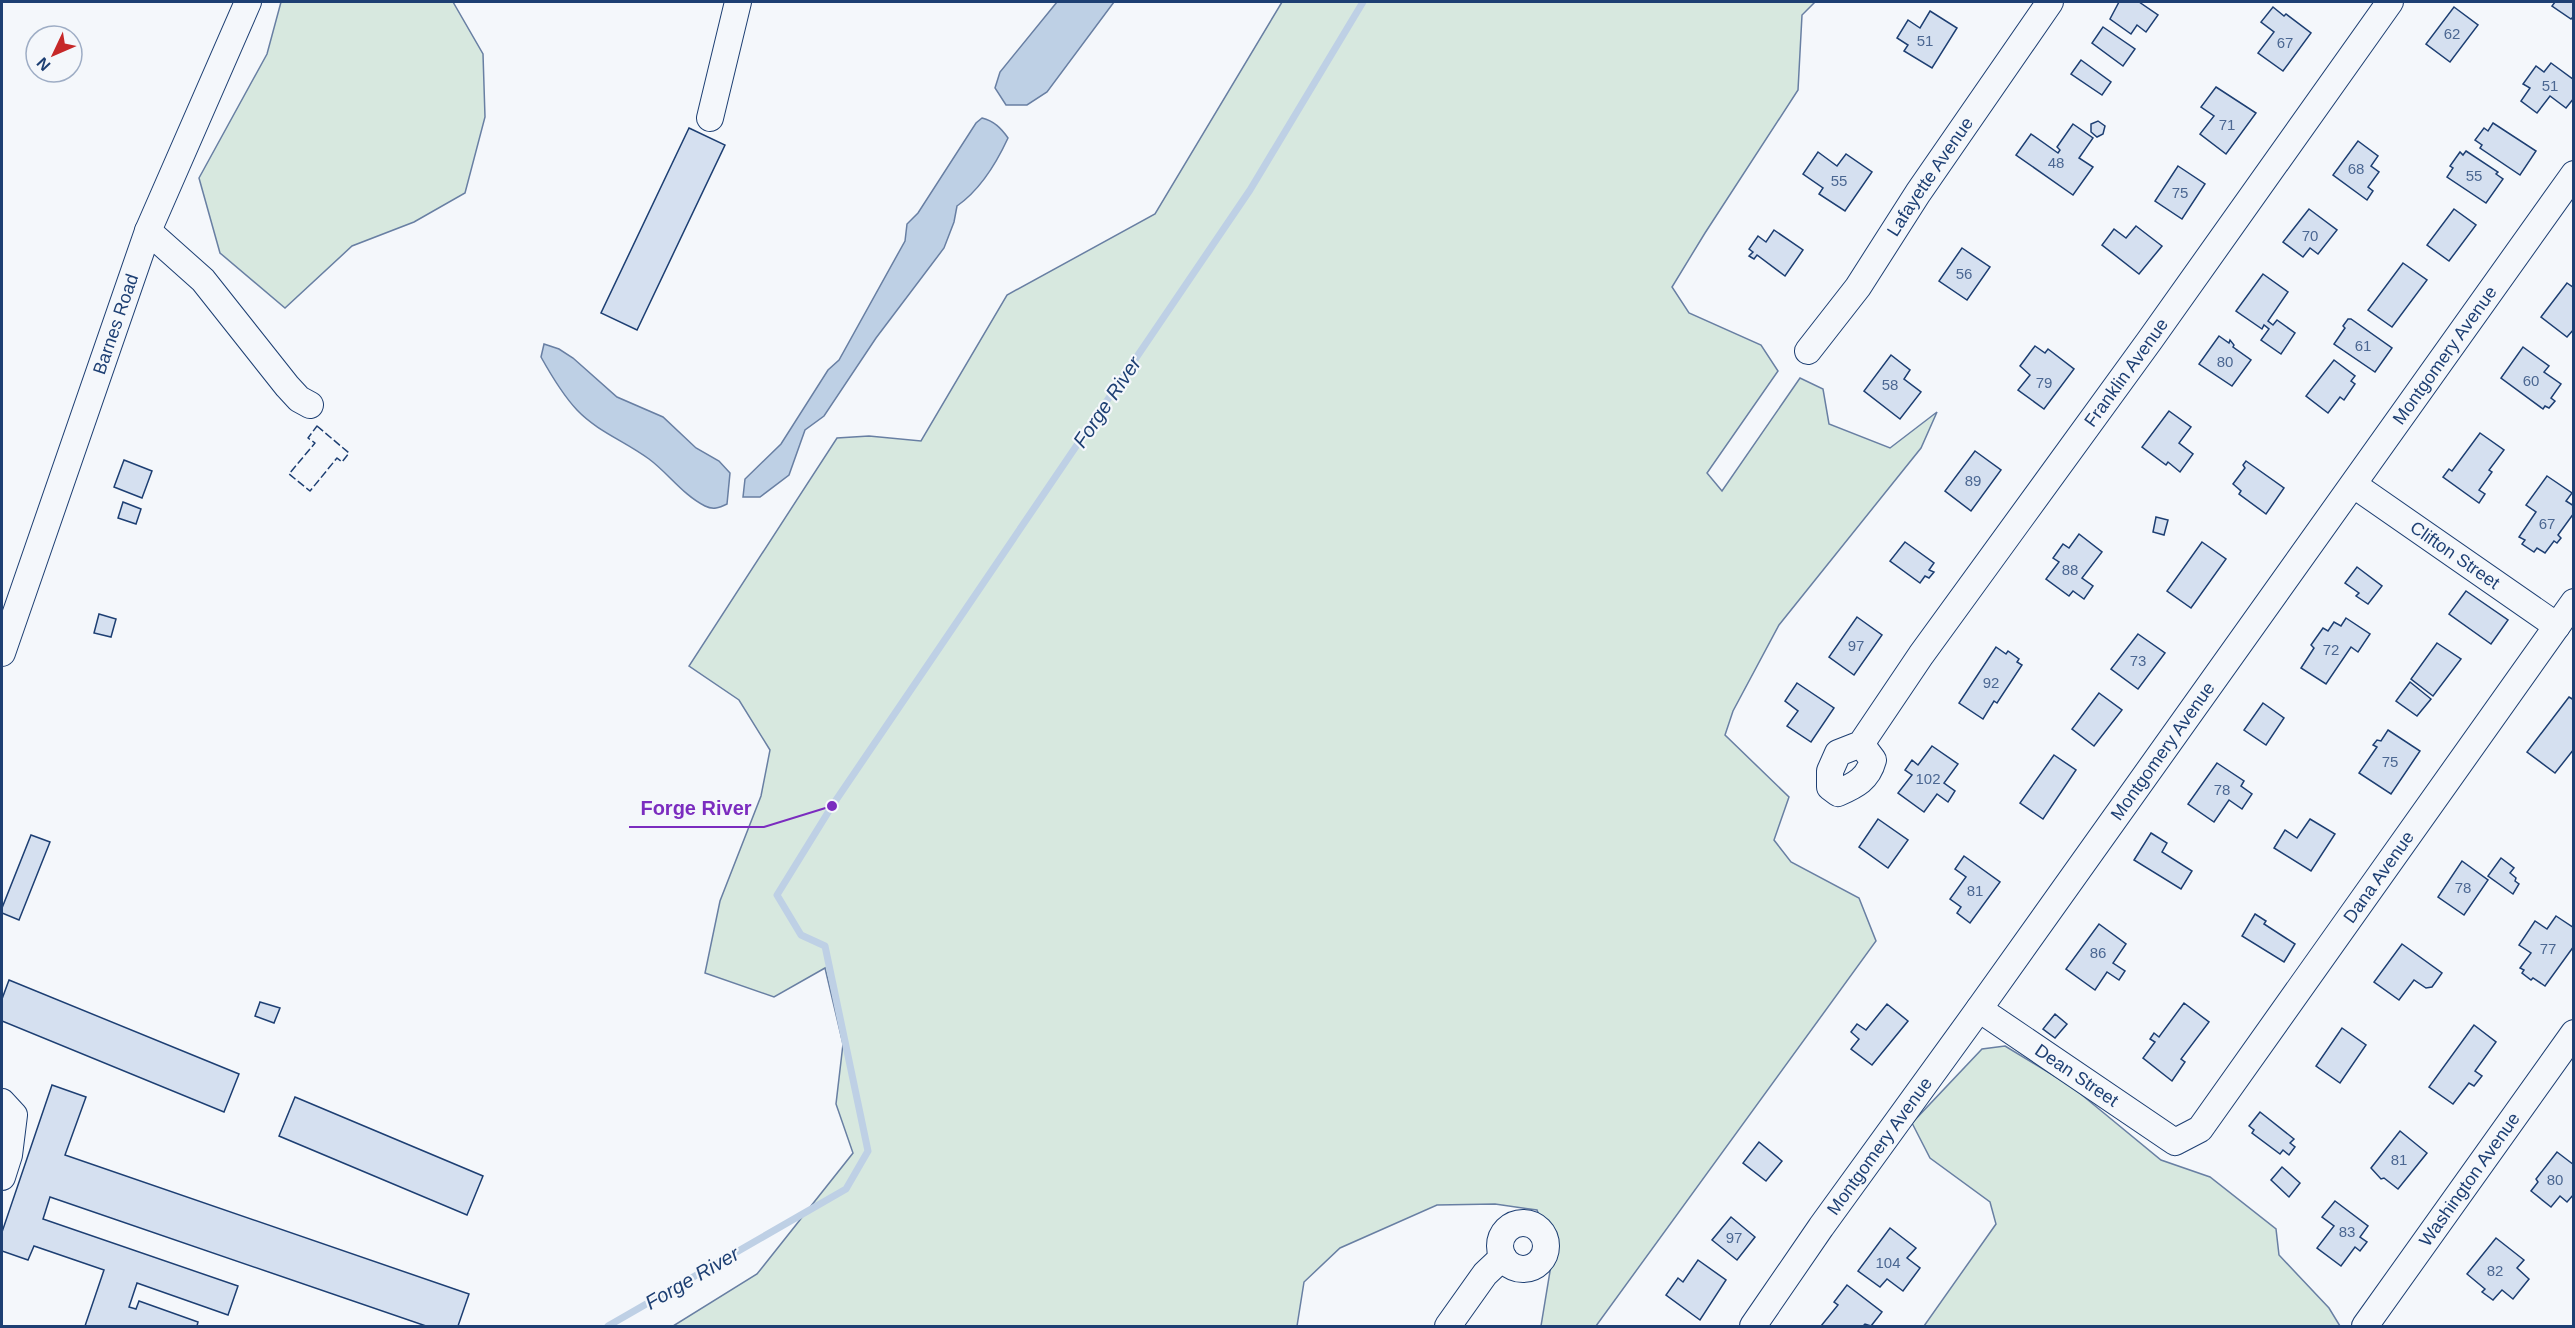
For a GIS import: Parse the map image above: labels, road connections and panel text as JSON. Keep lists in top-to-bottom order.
{
  "streets": {
    "street": [
      "Lafayette Avenue",
      "Barnes Road",
      "Montgomery Avenue",
      "Franklin Avenue",
      "Clifton Street",
      "Dana Avenue",
      "Dean Street",
      "Washington Avenue"
    ]
  },
  "crossings": [
    ["Montgomery Avenue", "Clifton Street"],
    ["Montgomery Avenue", "Dean Street"],
    ["Clifton Street", "Dana Avenue"],
    ["Dana Avenue", "Dean Street"]
  ],
  "water": ["Forge River"],
  "places": ["Forge River"],
  "house_numbers": [
    "62",
    "51",
    "67",
    "51",
    "71",
    "48",
    "68",
    "55",
    "55",
    "75",
    "70",
    "56",
    "61",
    "80",
    "60",
    "79",
    "58",
    "89",
    "67",
    "88",
    "97",
    "72",
    "73",
    "92",
    "75",
    "102",
    "78",
    "78",
    "81",
    "77",
    "86",
    "81",
    "80",
    "83",
    "97",
    "104",
    "82"
  ],
  "north": "bottom left"
}
